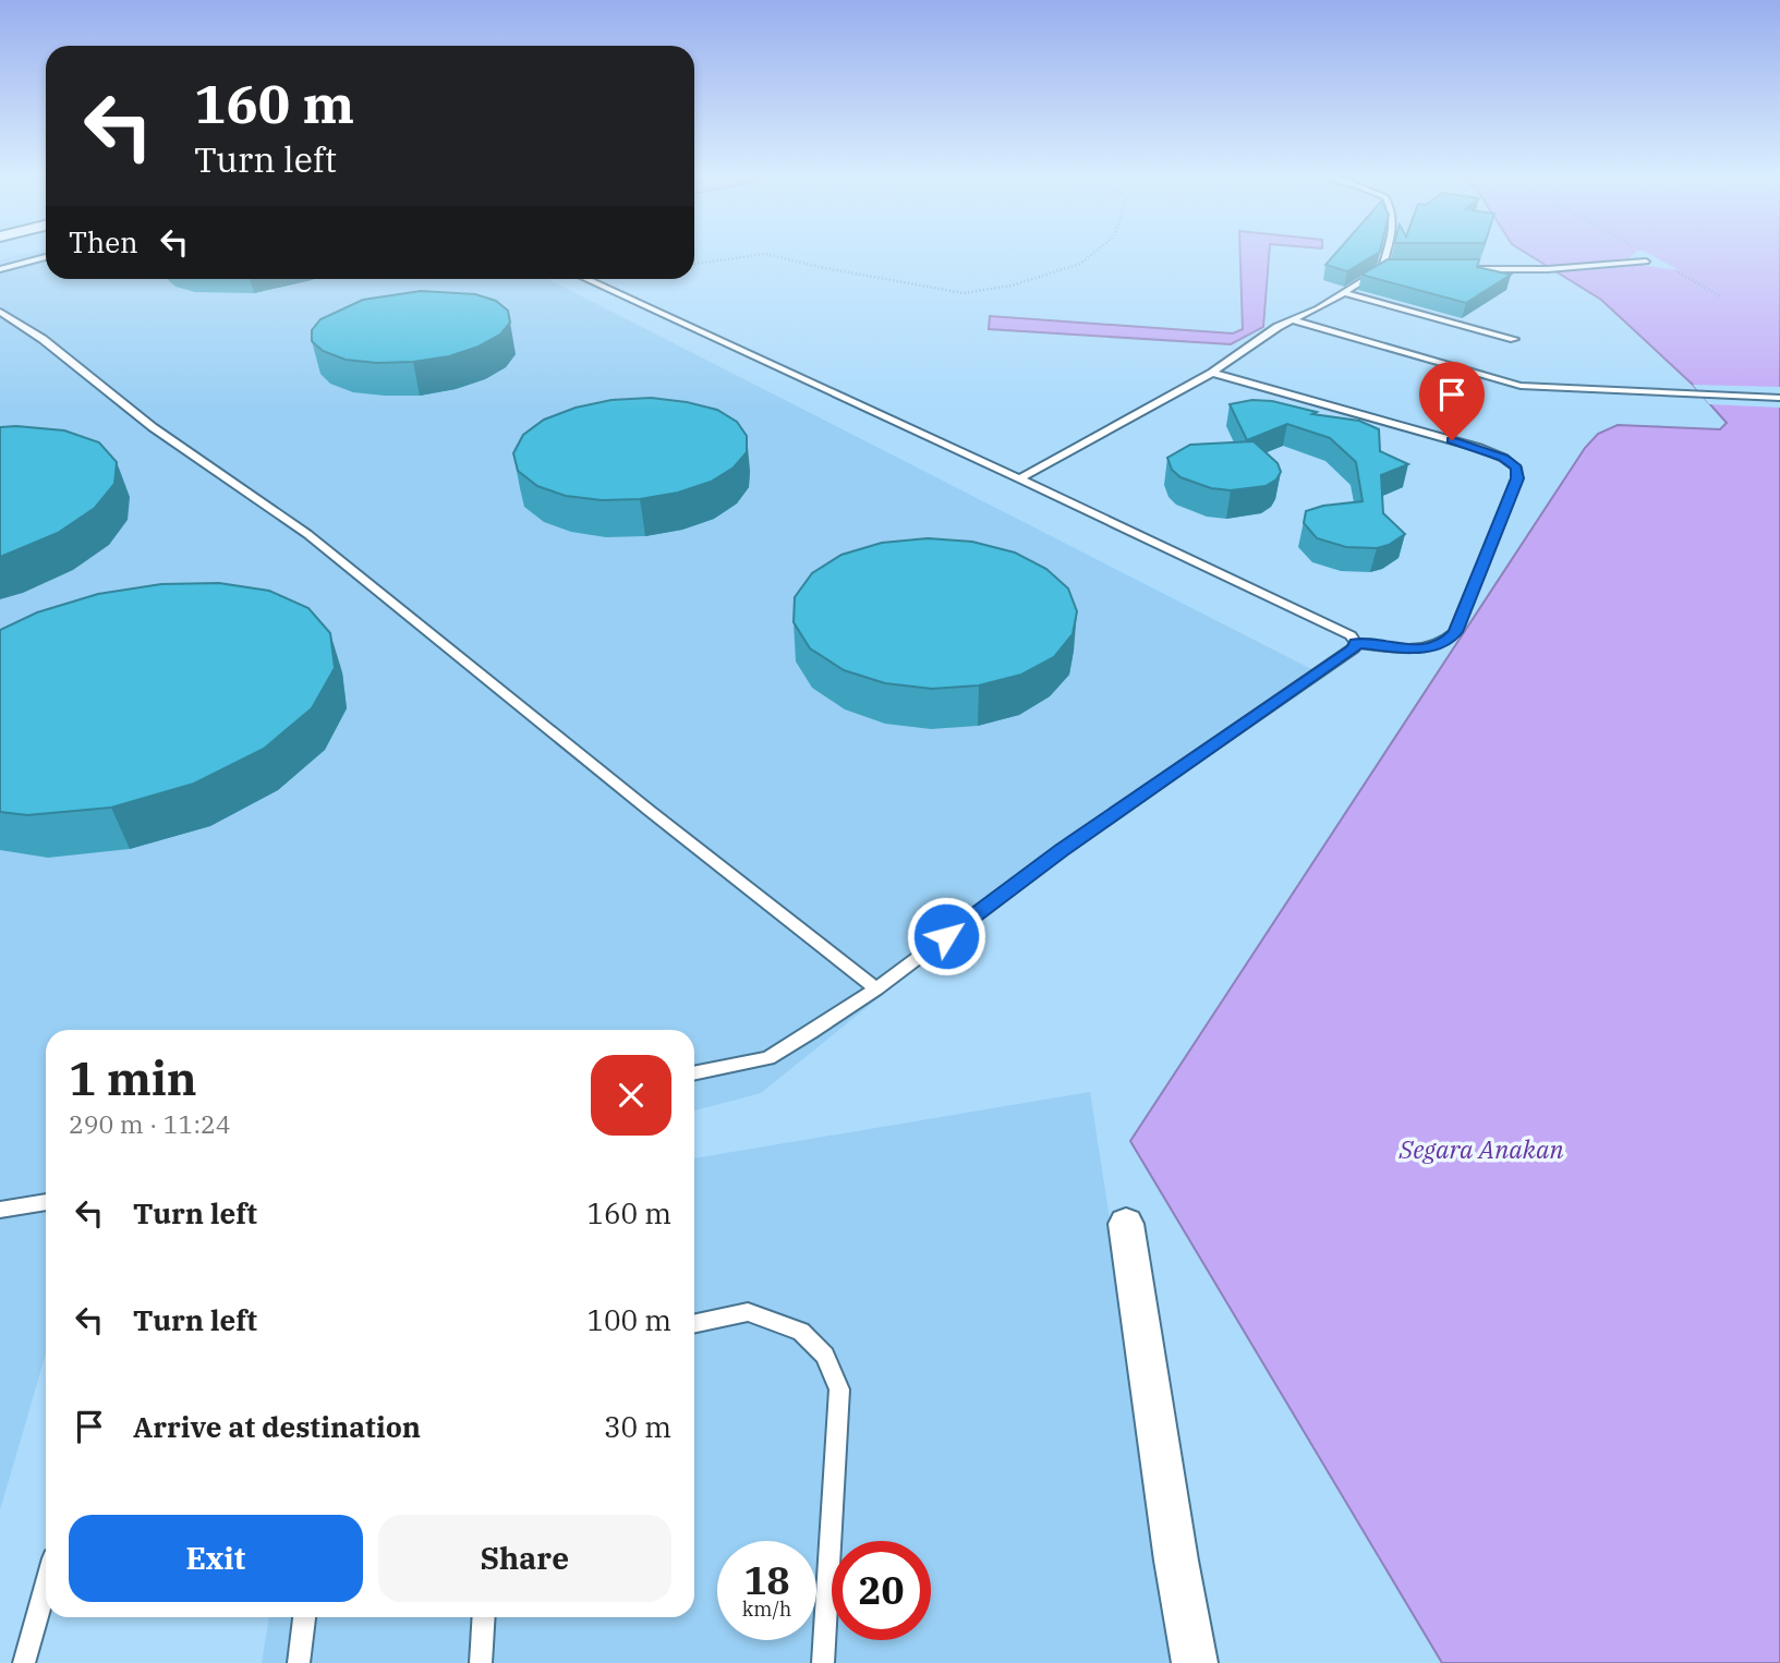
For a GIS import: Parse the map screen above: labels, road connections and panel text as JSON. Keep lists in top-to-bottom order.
{
  "water": ["Segara Anakan"],
  "page": {
    "turn": ["160 m", "Turn left"],
    "then": "Then",
    "heading": ["1 min", "290 m · 11:24"],
    "list": [
      {
        "name": "Turn left",
        "value": "160 m"
      },
      {
        "name": "Turn left",
        "value": "100 m"
      },
      {
        "name": "Arrive at destination",
        "value": "30 m"
      }
    ],
    "buttons": ["Exit", "Share"],
    "speed": "18 km/h",
    "limit": "20"
  }
}
